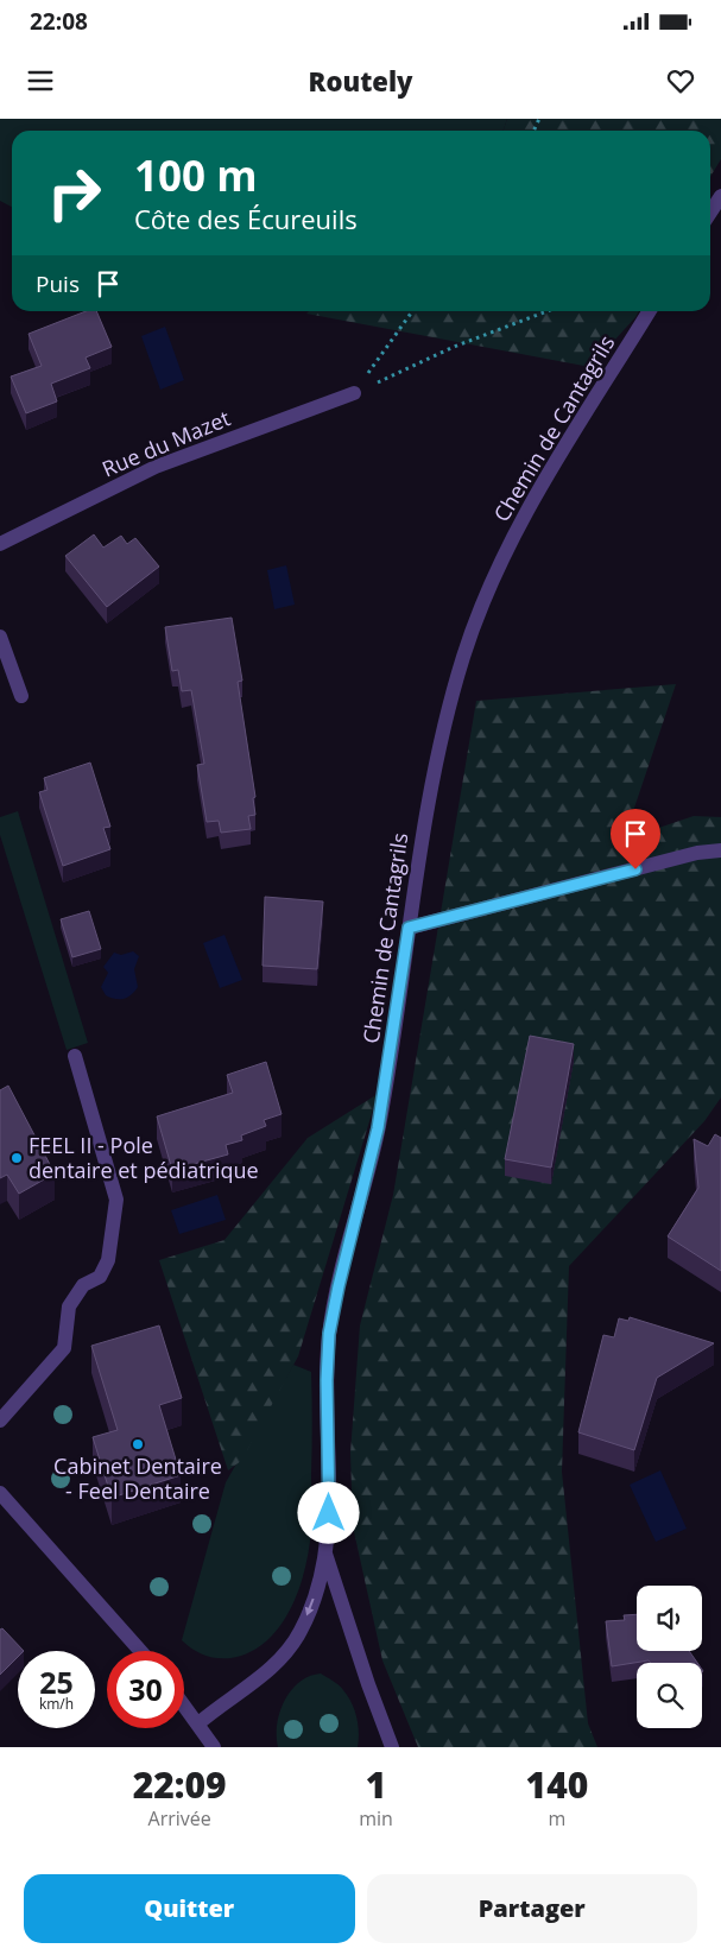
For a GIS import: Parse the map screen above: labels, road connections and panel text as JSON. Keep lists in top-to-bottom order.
{
  "streets": {
    "street": ["Chemin de Cantagrils", "Rue du Mazet"]
  },
  "places": ["FEEL II - Pole dentaire et pédiatrique", "Cabinet Dentaire - Feel Dentaire"],
  "page": {
    "status": "22:08",
    "header": "Routely",
    "turn": ["100 m", "Côte des Écureuils"],
    "then": "Puis",
    "speed": "25 km/h",
    "limit": "30",
    "eta": [
      "22:09",
      "Arrivée",
      "1",
      "min",
      "140",
      "m"
    ],
    "buttons": ["Quitter", "Partager"]
  }
}
